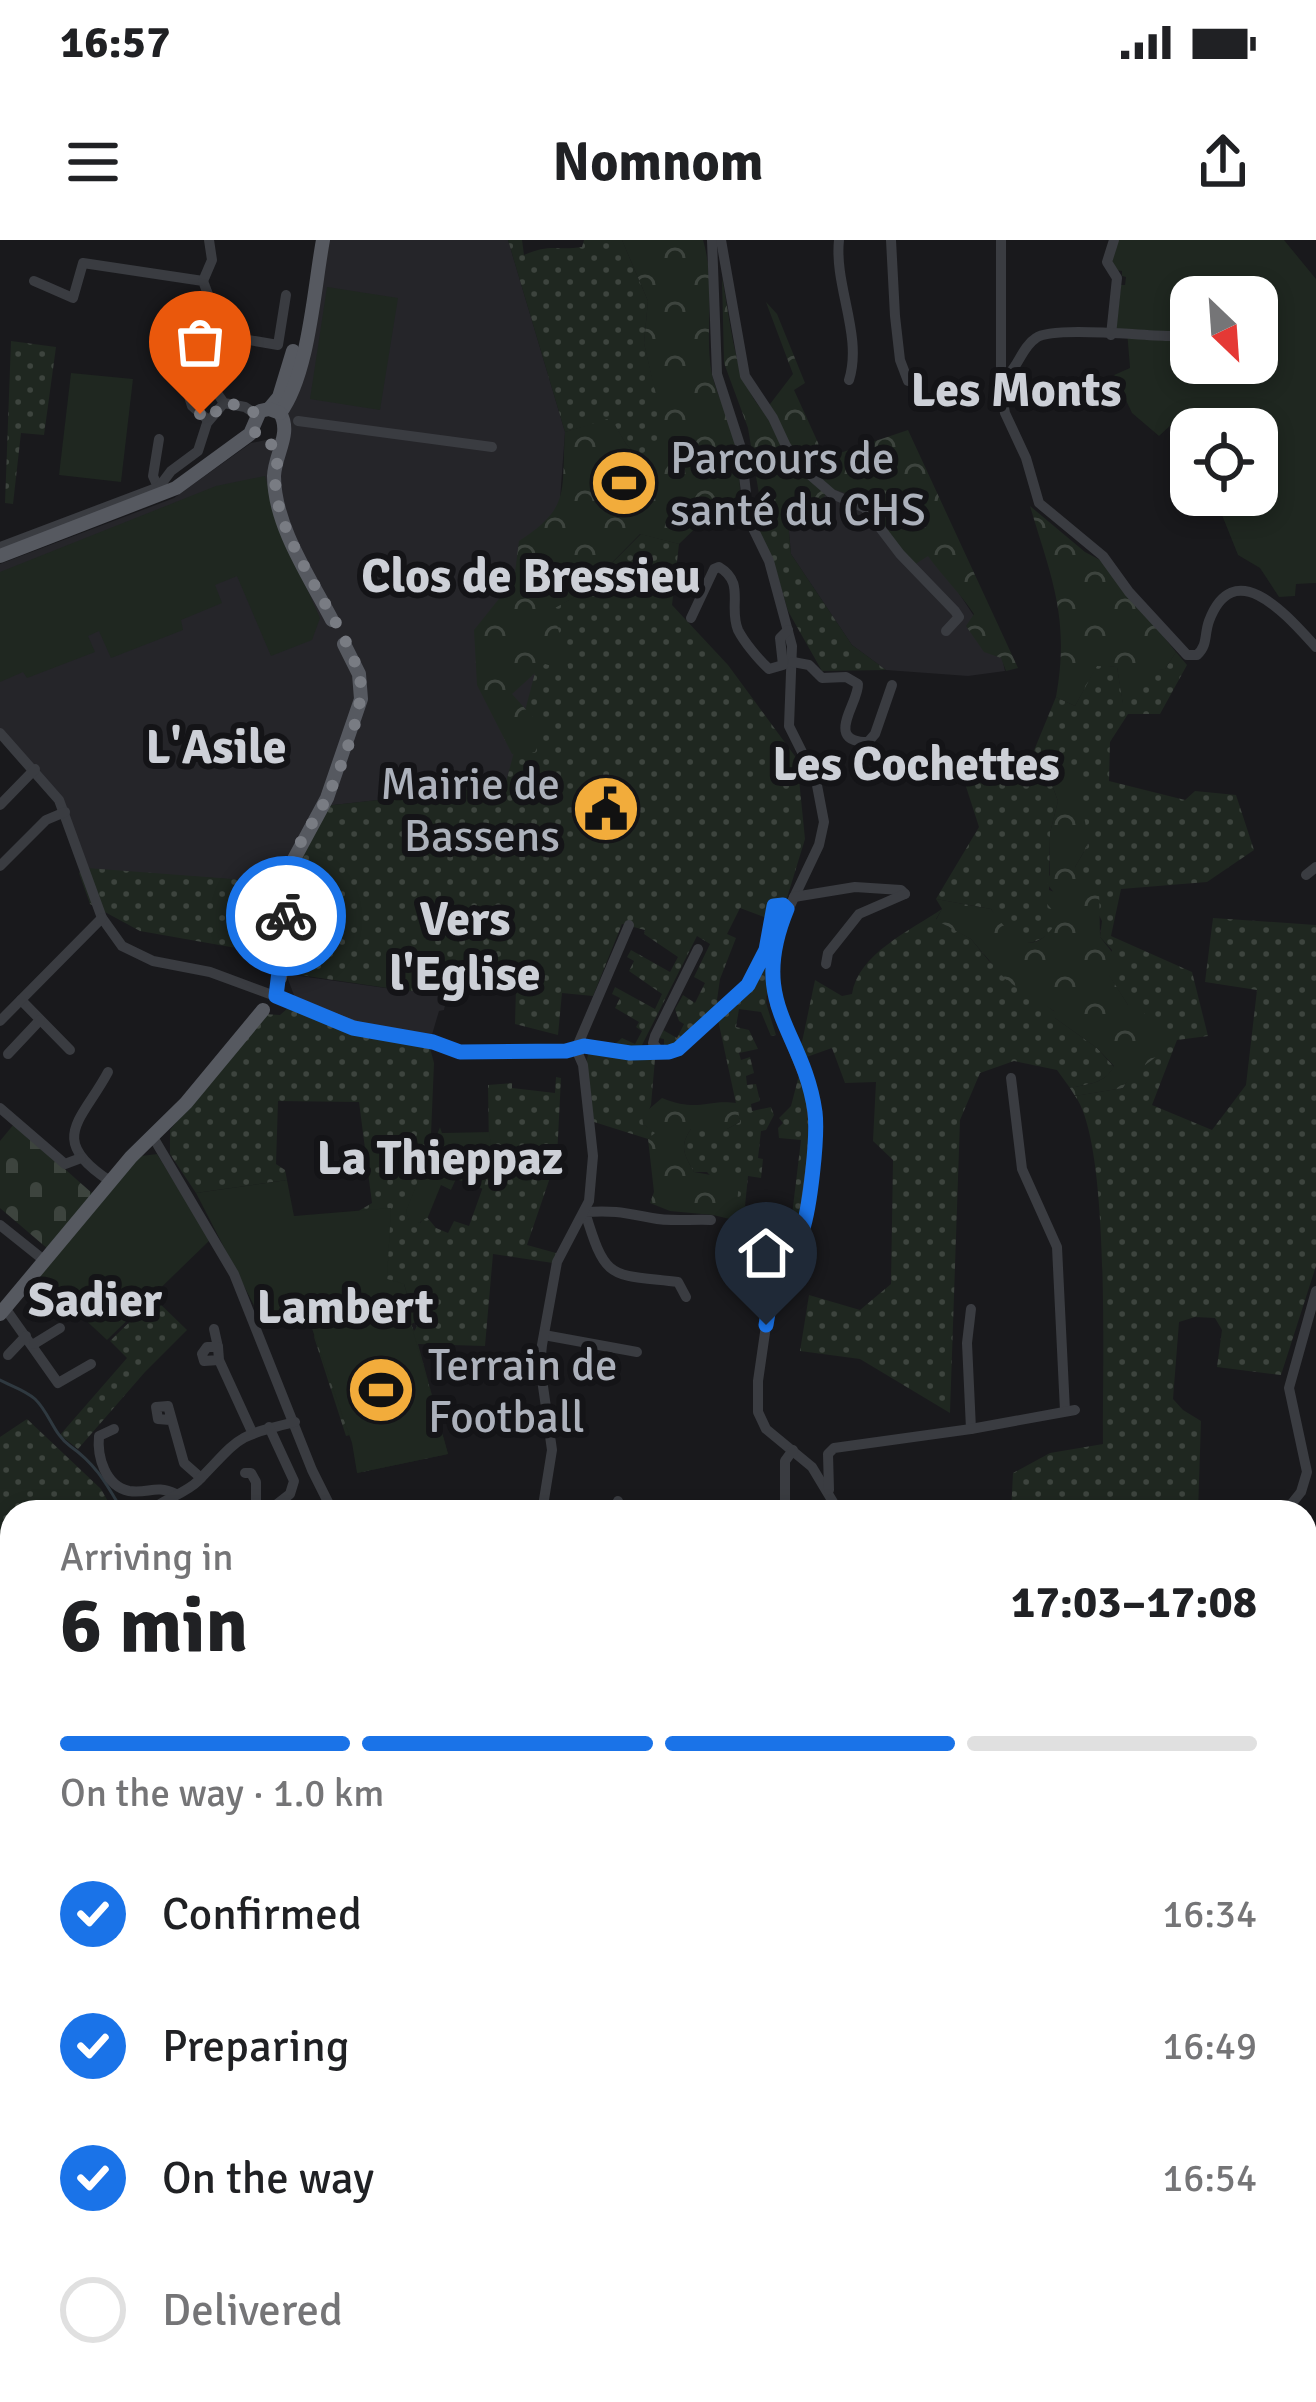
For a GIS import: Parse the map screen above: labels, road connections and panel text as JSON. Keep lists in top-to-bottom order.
{
  "districts": [
    "Les Monts",
    "Clos de Bressieu",
    "L'Asile",
    "Les Cochettes",
    "Vers l'Eglise",
    "La Thieppaz",
    "Sadier",
    "Lambert"
  ],
  "places": {
    "sports": ["Parcours de santé du CHS", "Terrain de Football"],
    "public building": ["Mairie de Bassens"]
  },
  "north": "bottom right",
  "page": {
    "status": "16:57",
    "header": "Nomnom",
    "heading": ["6 min", "Arriving in", "17:03–17:08"],
    "bar": "On the way · 1.0 km",
    "list": [
      ["Confirmed", "16:34"],
      ["Preparing", "16:49"],
      ["On the way", "16:54"],
      "Delivered"
    ]
  }
}
